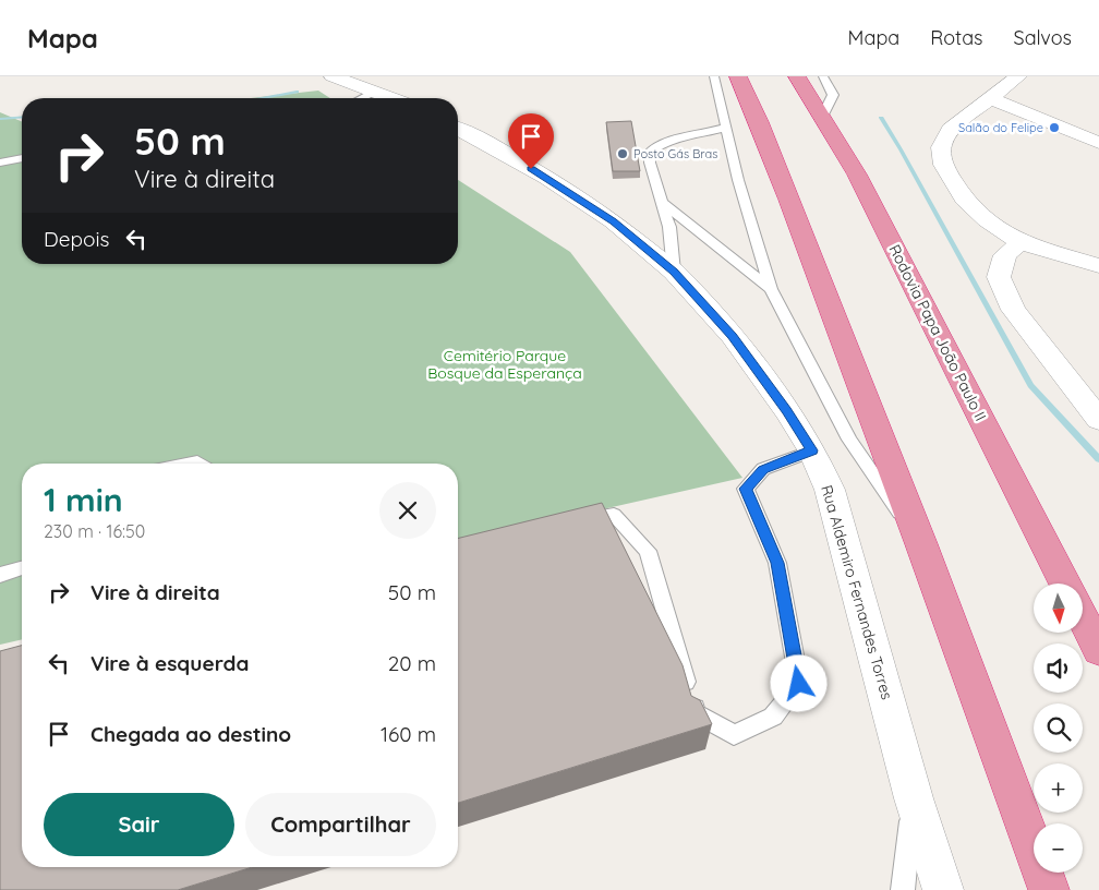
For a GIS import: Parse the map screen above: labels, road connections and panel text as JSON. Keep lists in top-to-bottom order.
{
  "streets": {
    "highway": ["Rodovia Papa João Paulo II"],
    "street": ["Rua Aldemiro Fernandes Torres"]
  },
  "parks": ["Cemitério Parque Bosque da Esperança"],
  "places": ["Salão do Felipe", "Posto Gás Bras"],
  "north": "bottom",
  "page": {
    "header": "Mapa",
    "nav": ["Mapa", "Rotas", "Salvos"],
    "turn": ["50 m", "Vire à direita"],
    "then": "Depois",
    "heading": ["1 min", "230 m · 16:50"],
    "list": [
      {
        "name": "Vire à direita",
        "value": "50 m"
      },
      {
        "name": "Vire à esquerda",
        "value": "20 m"
      },
      {
        "name": "Chegada ao destino",
        "value": "160 m"
      }
    ],
    "map_buttons": ["+", "−"],
    "buttons": ["Sair", "Compartilhar"]
  }
}
